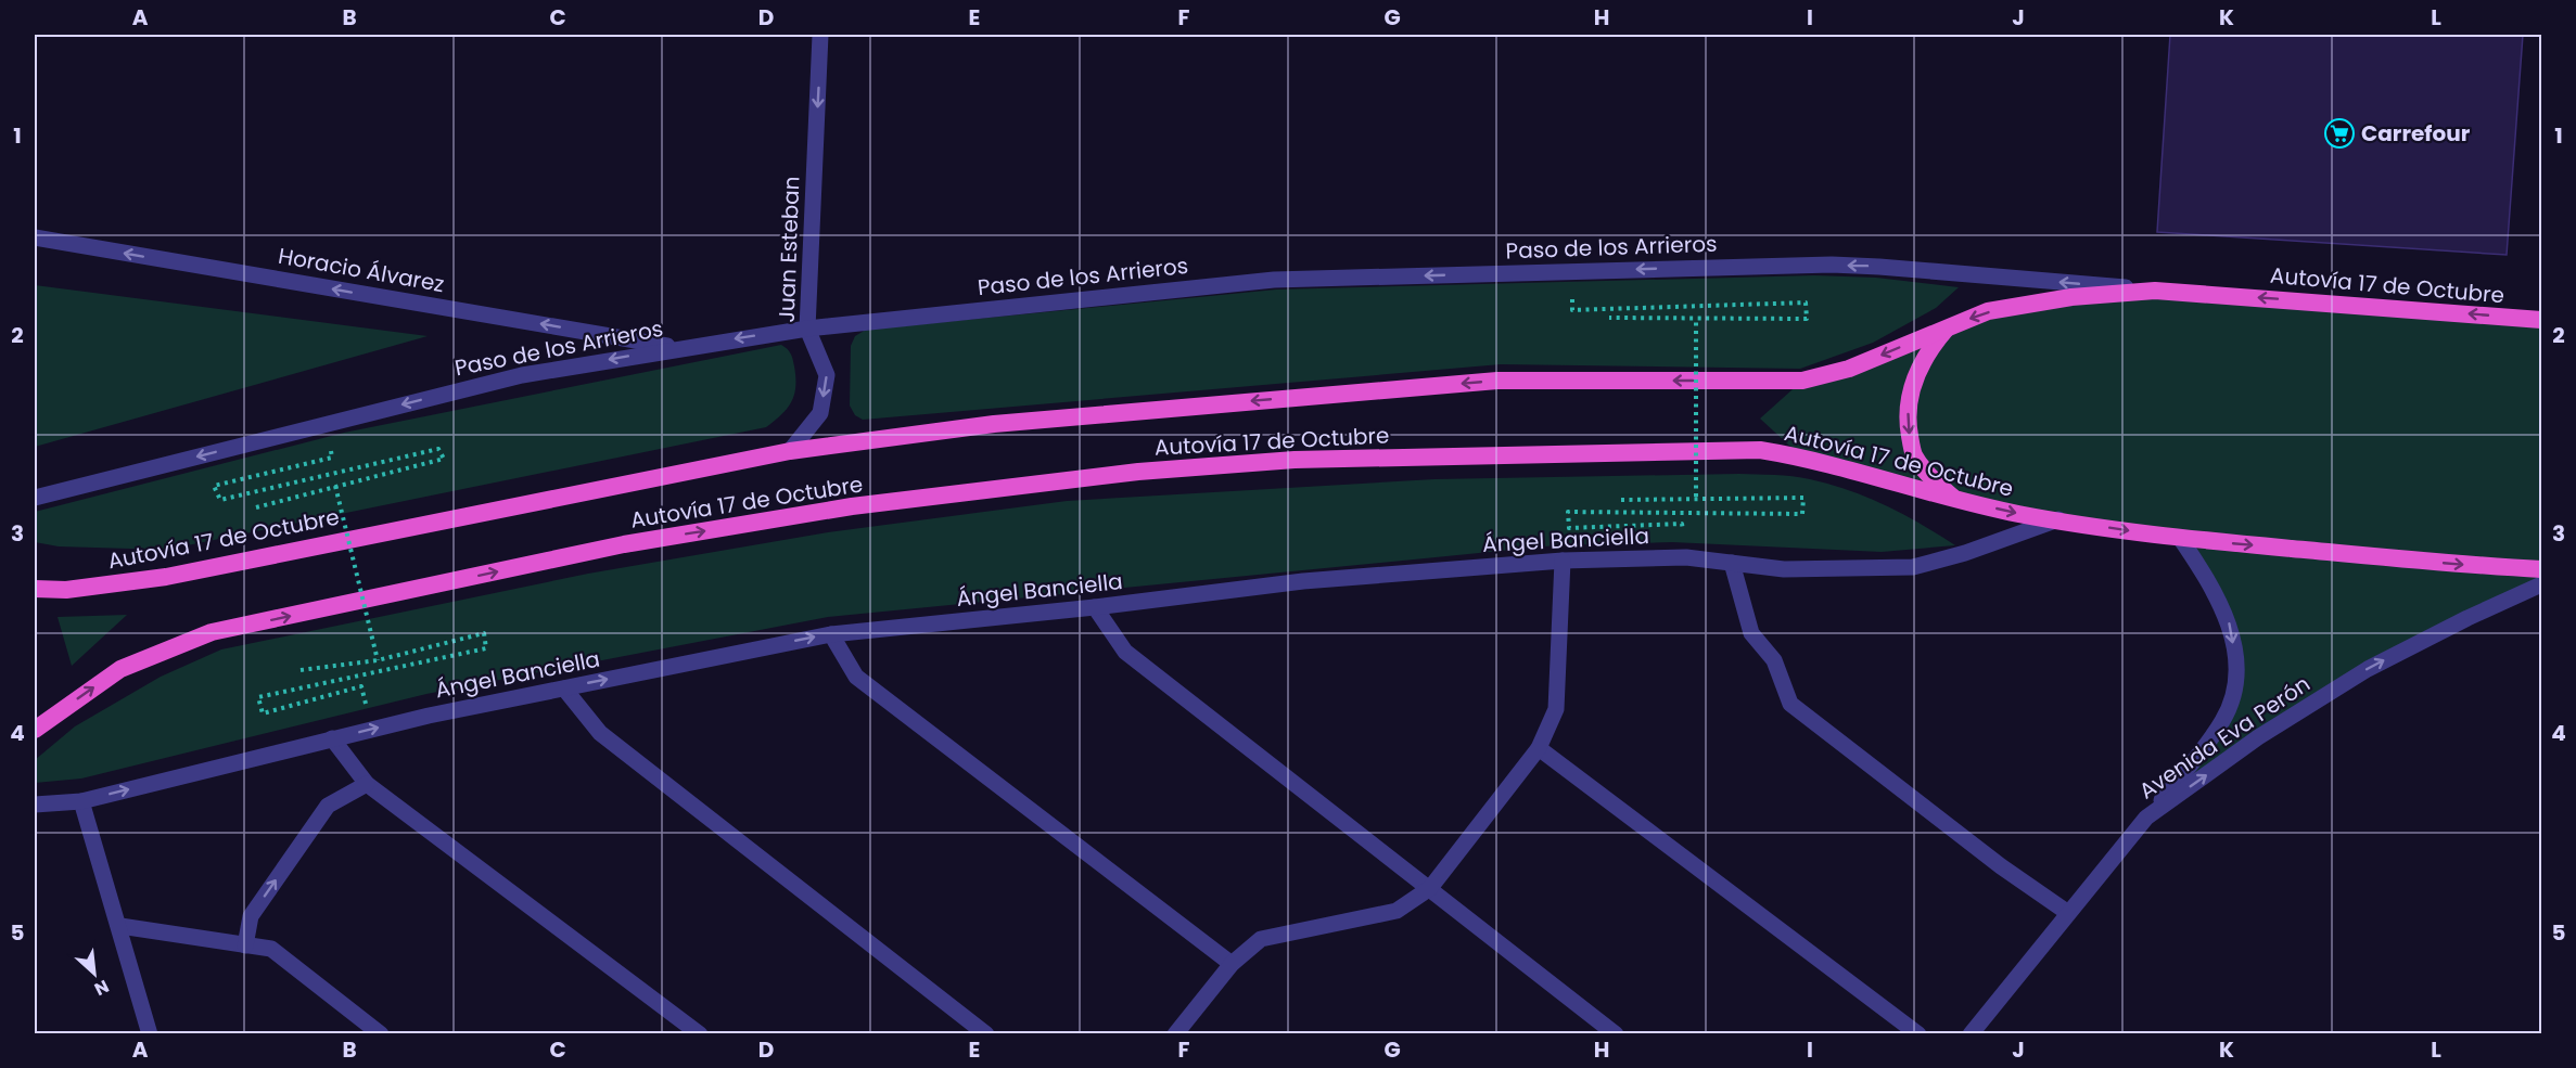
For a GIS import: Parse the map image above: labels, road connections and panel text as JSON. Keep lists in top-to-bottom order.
{
  "streets": {
    "highway": ["Autovía 17 de Octubre"],
    "street": [
      "Paso de los Arrieros",
      "Juan Esteban",
      "Horacio Álvarez",
      "Ángel Banciella",
      "Avenida Eva Perón"
    ]
  },
  "crossings": [
    ["Paso de los Arrieros", "Juan Esteban"],
    ["Paso de los Arrieros", "Horacio Álvarez"],
    ["Paso de los Arrieros", "Autovía 17 de Octubre"],
    ["Juan Esteban", "Autovía 17 de Octubre"],
    ["Autovía 17 de Octubre", "Ángel Banciella"]
  ],
  "one_way": [
    "Paso de los Arrieros",
    "Juan Esteban",
    "Horacio Álvarez",
    "Avenida Eva Perón"
  ],
  "places": {
    "supermarket": ["Carrefour"]
  },
  "north": "bottom right",
  "grid": {
    "columns": [
      "A",
      "B",
      "C",
      "D",
      "E",
      "F",
      "G",
      "H",
      "I",
      "J",
      "K",
      "L"
    ],
    "rows": [
      "1",
      "2",
      "3",
      "4",
      "5"
    ]
  }
}
